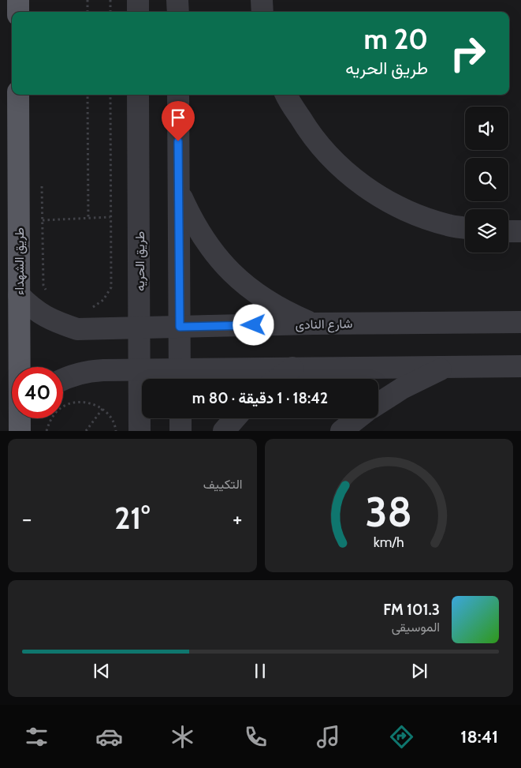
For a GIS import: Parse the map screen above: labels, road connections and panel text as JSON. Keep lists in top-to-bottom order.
{
  "streets": {
    "main road": ["طريق الشهداء"],
    "street": ["طريق الحريه", "شارع النادى"]
  },
  "crossings": [
    ["طريق الشهداء", "شارع النادى"],
    ["طريق الحريه", "شارع النادى"]
  ],
  "page": {
    "turn": ["20 m", "طريق الحريه"],
    "limit": "40",
    "trip": "18:42 · 1 دقيقة · 80 m",
    "tile": "التكييف",
    "heat": ["−", "21°", "+"],
    "song": ["101.3 FM", "الموسيقى"],
    "tabs": "18:41",
    "gauge": ["38", "km/h"]
  }
}
